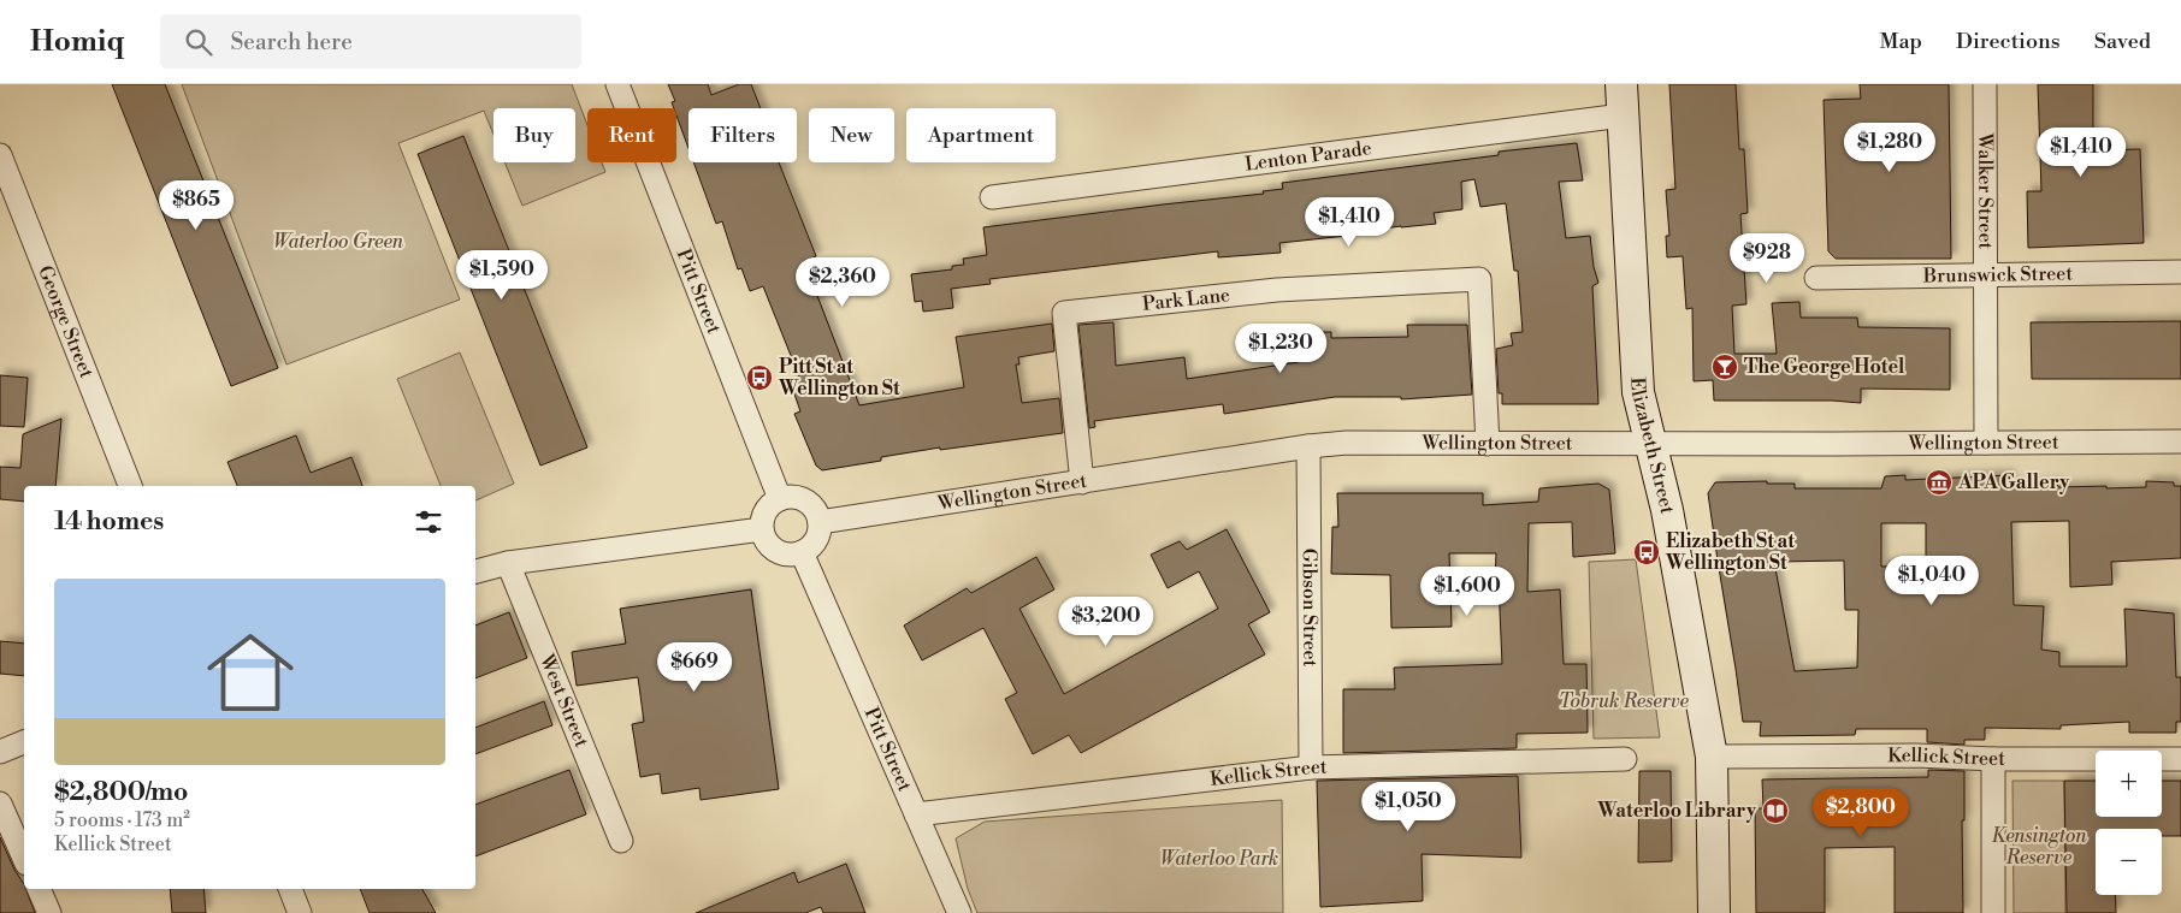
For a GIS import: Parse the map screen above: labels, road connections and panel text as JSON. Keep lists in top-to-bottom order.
{
  "streets": {
    "main road": ["Elizabeth Street"],
    "street": [
      "Lenton Parade",
      "Walker Street",
      "Brunswick Street",
      "Pitt Street",
      "Park Lane",
      "George Street",
      "Wellington Street",
      "Gibson Street",
      "West Street",
      "Kellick Street"
    ]
  },
  "crossings": [
    ["Lenton Parade", "Elizabeth Street"],
    ["Walker Street", "Brunswick Street"],
    ["Walker Street", "Wellington Street"],
    ["Pitt Street", "Wellington Street"],
    ["Pitt Street", "Kellick Street"],
    ["Park Lane", "Wellington Street"],
    ["Wellington Street", "Elizabeth Street"],
    ["Wellington Street", "Gibson Street"],
    ["Elizabeth Street", "Kellick Street"],
    ["Gibson Street", "Kellick Street"]
  ],
  "parks": [
    "Waterloo Green",
    "Tobruk Reserve",
    "Kensington Reserve",
    "Waterloo Park"
  ],
  "places": {
    "bar": ["The George Hotel"],
    "bus stop": ["Pitt St at Wellington St", "Elizabeth St at Wellington St"],
    "museum": ["APA Gallery"],
    "library": ["Waterloo Library"]
  },
  "page": {
    "header": "Homiq",
    "search": "Search here",
    "nav": ["Map", "Directions", "Saved"],
    "chip": [
      "Buy",
      "Rent",
      "Filters",
      "New",
      "Apartment"
    ],
    "price": [
      "$1,280",
      "$1,410",
      "$865",
      "$1,410",
      "$928",
      "$1,590",
      "$2,360",
      "$1,230",
      "$1,040",
      "$1,600",
      "$3,200",
      "$669",
      "$1,050",
      "$2,800"
    ],
    "heading": "14 homes",
    "list": [
      {
        "name": "$2,800/mo",
        "note": "5 rooms · 173 m² · Kellick Street"
      }
    ],
    "map_buttons": ["+", "−"]
  }
}
